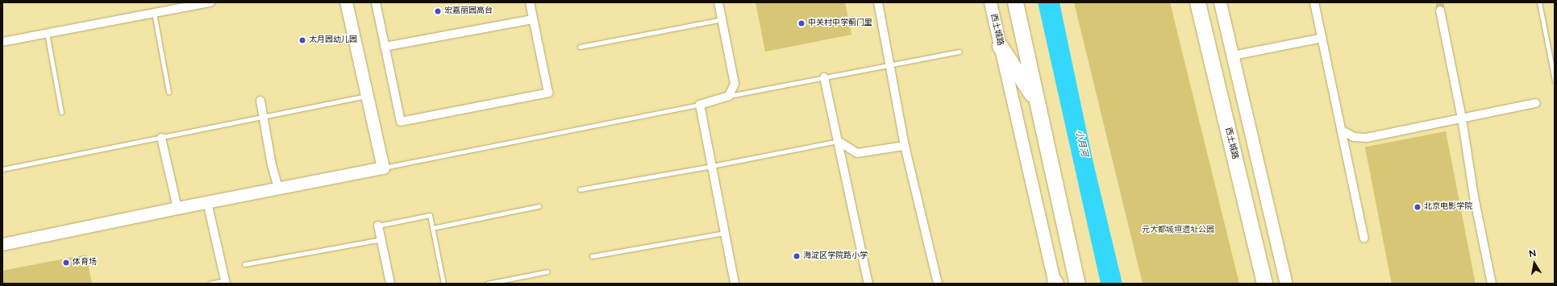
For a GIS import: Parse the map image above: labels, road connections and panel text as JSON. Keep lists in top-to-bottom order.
{
  "streets": {
    "highway": ["西土城路"]
  },
  "water": ["小月河"],
  "parks": ["元大都城垣遗址公园"],
  "places": [
    "宏嘉丽园高台",
    "中关村中学蓟门里",
    "太月园幼儿园",
    "北京电影学院",
    "海淀区学院路小学",
    "体育场"
  ],
  "north": "top"
}
